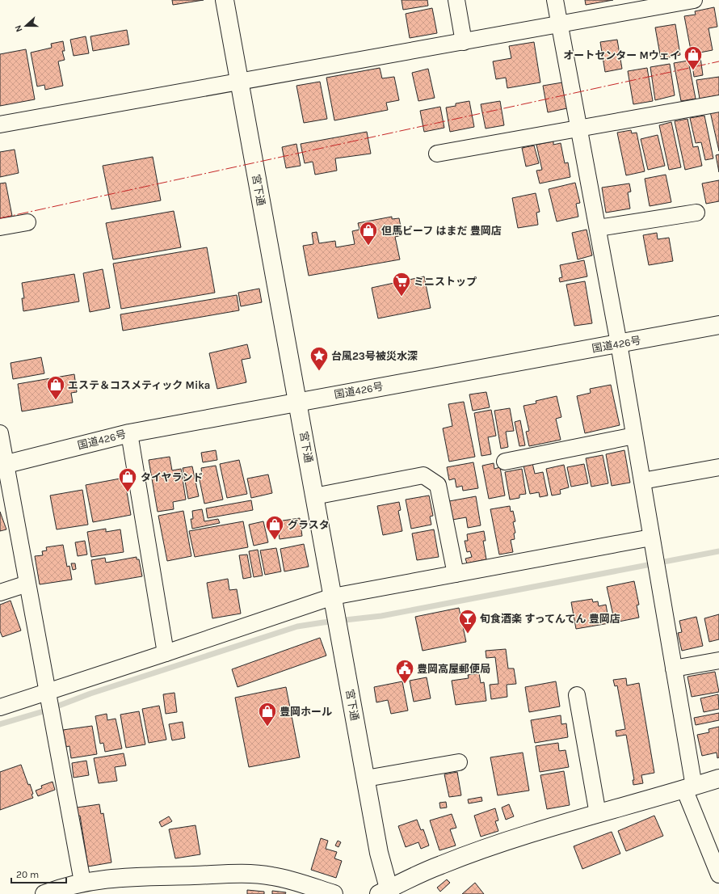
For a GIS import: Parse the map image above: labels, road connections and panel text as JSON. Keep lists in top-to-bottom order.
{
  "streets": {
    "main road": ["宮下通", "国道426号"]
  },
  "crossings": [
    ["宮下通", "国道426号"]
  ],
  "places": {
    "shop": [
      "オートセンター Mウェイ",
      "但馬ビーフ はまだ 豊岡店",
      "エステ＆コスメティック Mika",
      "タイヤランド",
      "グラスタ",
      "豊岡ホール"
    ],
    "supermarket": ["ミニストップ"],
    "place": ["台風23号被災水深"],
    "bar": ["旬食酒楽 すってんてん 豊岡店"],
    "public building": ["豊岡高屋郵便局"]
  },
  "scale_bar": "20 m",
  "north": "left"
}
